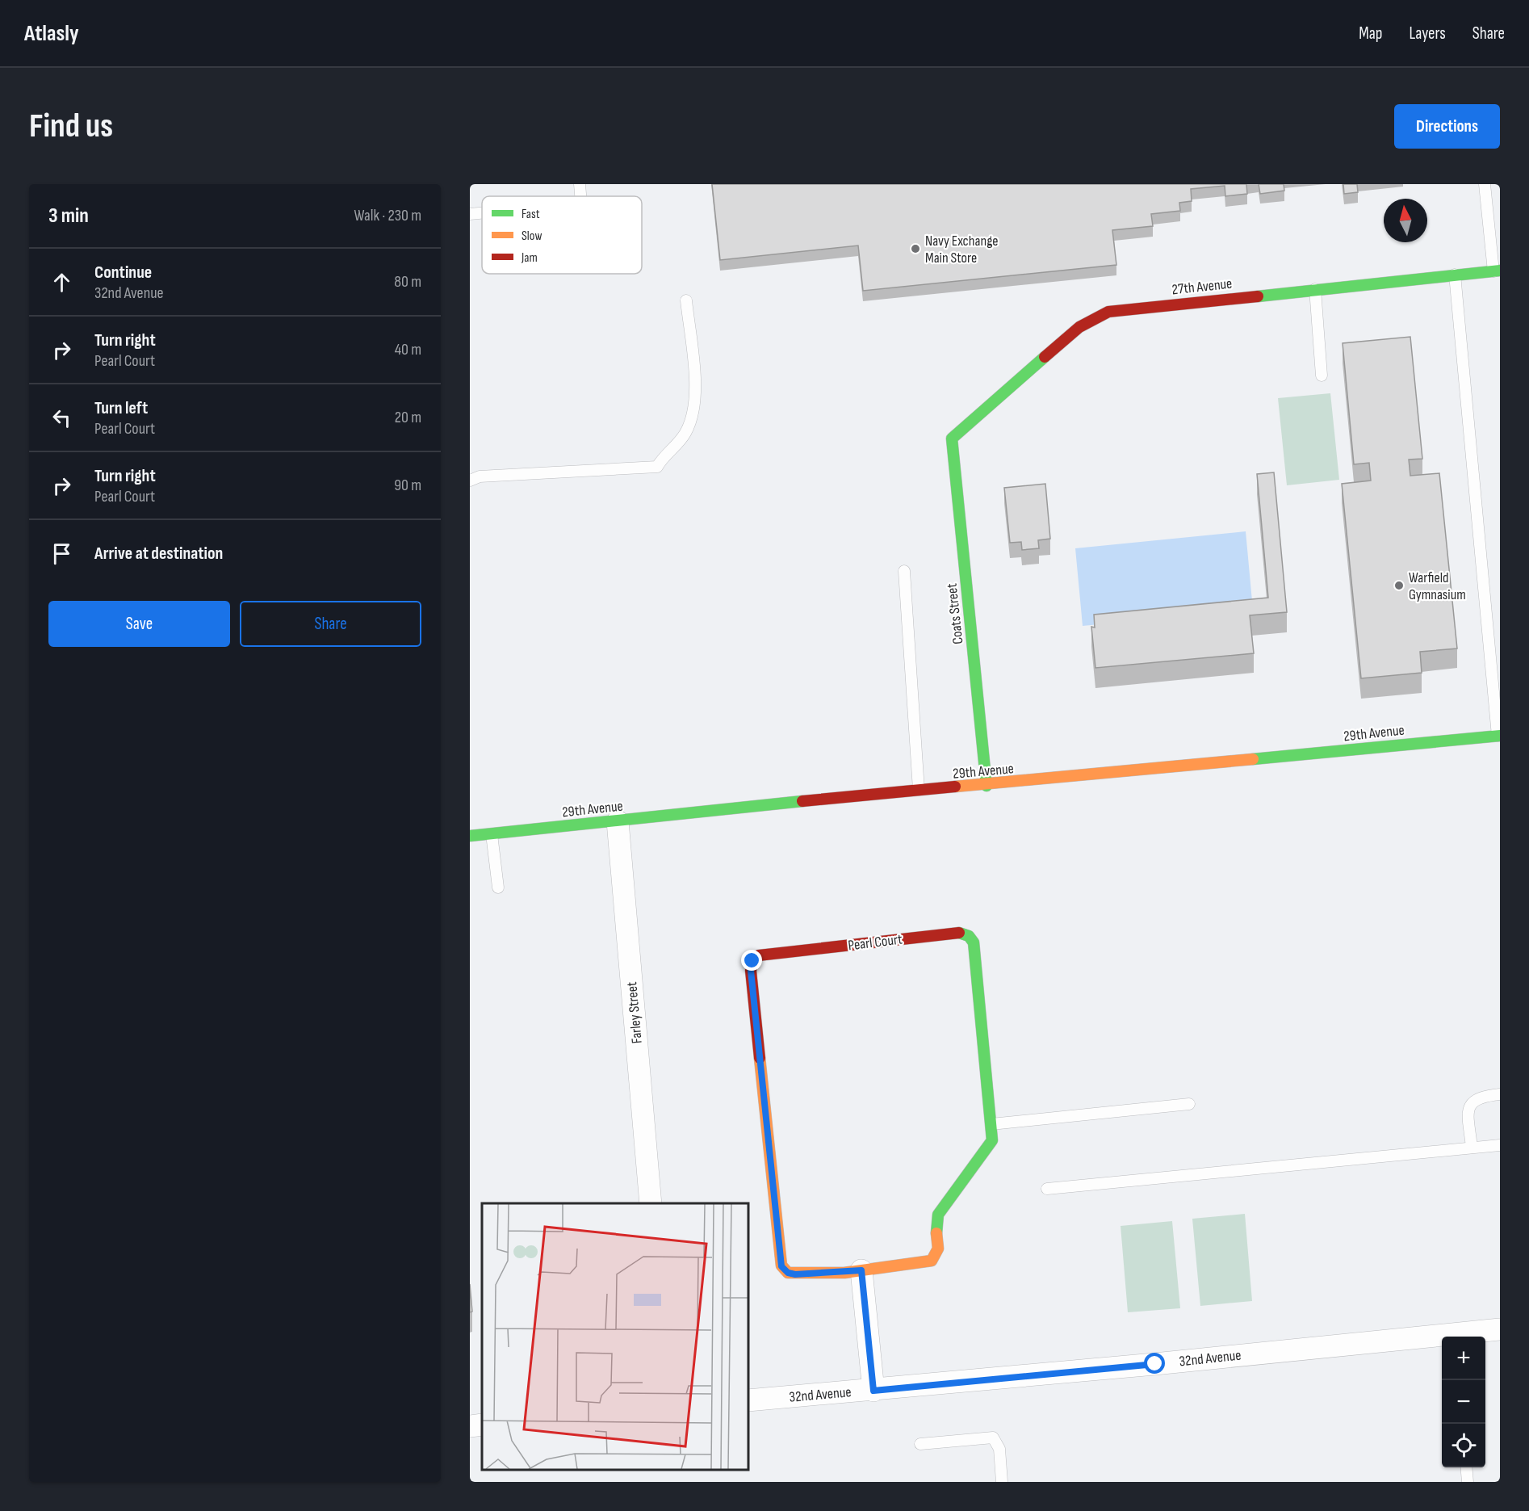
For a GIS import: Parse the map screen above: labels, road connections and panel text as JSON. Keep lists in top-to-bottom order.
{
  "streets": {
    "street": [
      "27th Avenue",
      "Coats Street",
      "29th Avenue",
      "Pearl Court",
      "Farley Street",
      "32nd Avenue"
    ]
  },
  "crossings": [
    ["27th Avenue", "Coats Street"],
    ["Coats Street", "29th Avenue"],
    ["29th Avenue", "Farley Street"]
  ],
  "places": ["Navy Exchange Main Store", "Warfield Gymnasium"],
  "legend": ["Fast", "Slow", "Jam"],
  "north": "top",
  "page": {
    "header": "Atlasly",
    "nav": ["Map", "Layers", "Share"],
    "buttons": [
      "Directions",
      ["Save", "Share"]
    ],
    "title": "Find us",
    "heading": ["3 min", "Walk · 230 m"],
    "list": [
      ["Continue", "32nd Avenue", "80 m"],
      ["Turn right", "Pearl Court", "40 m"],
      ["Turn left", "Pearl Court", "20 m"],
      ["Turn right", "Pearl Court", "90 m"],
      "Arrive at destination"
    ],
    "map_buttons": ["+", "−"]
  }
}
